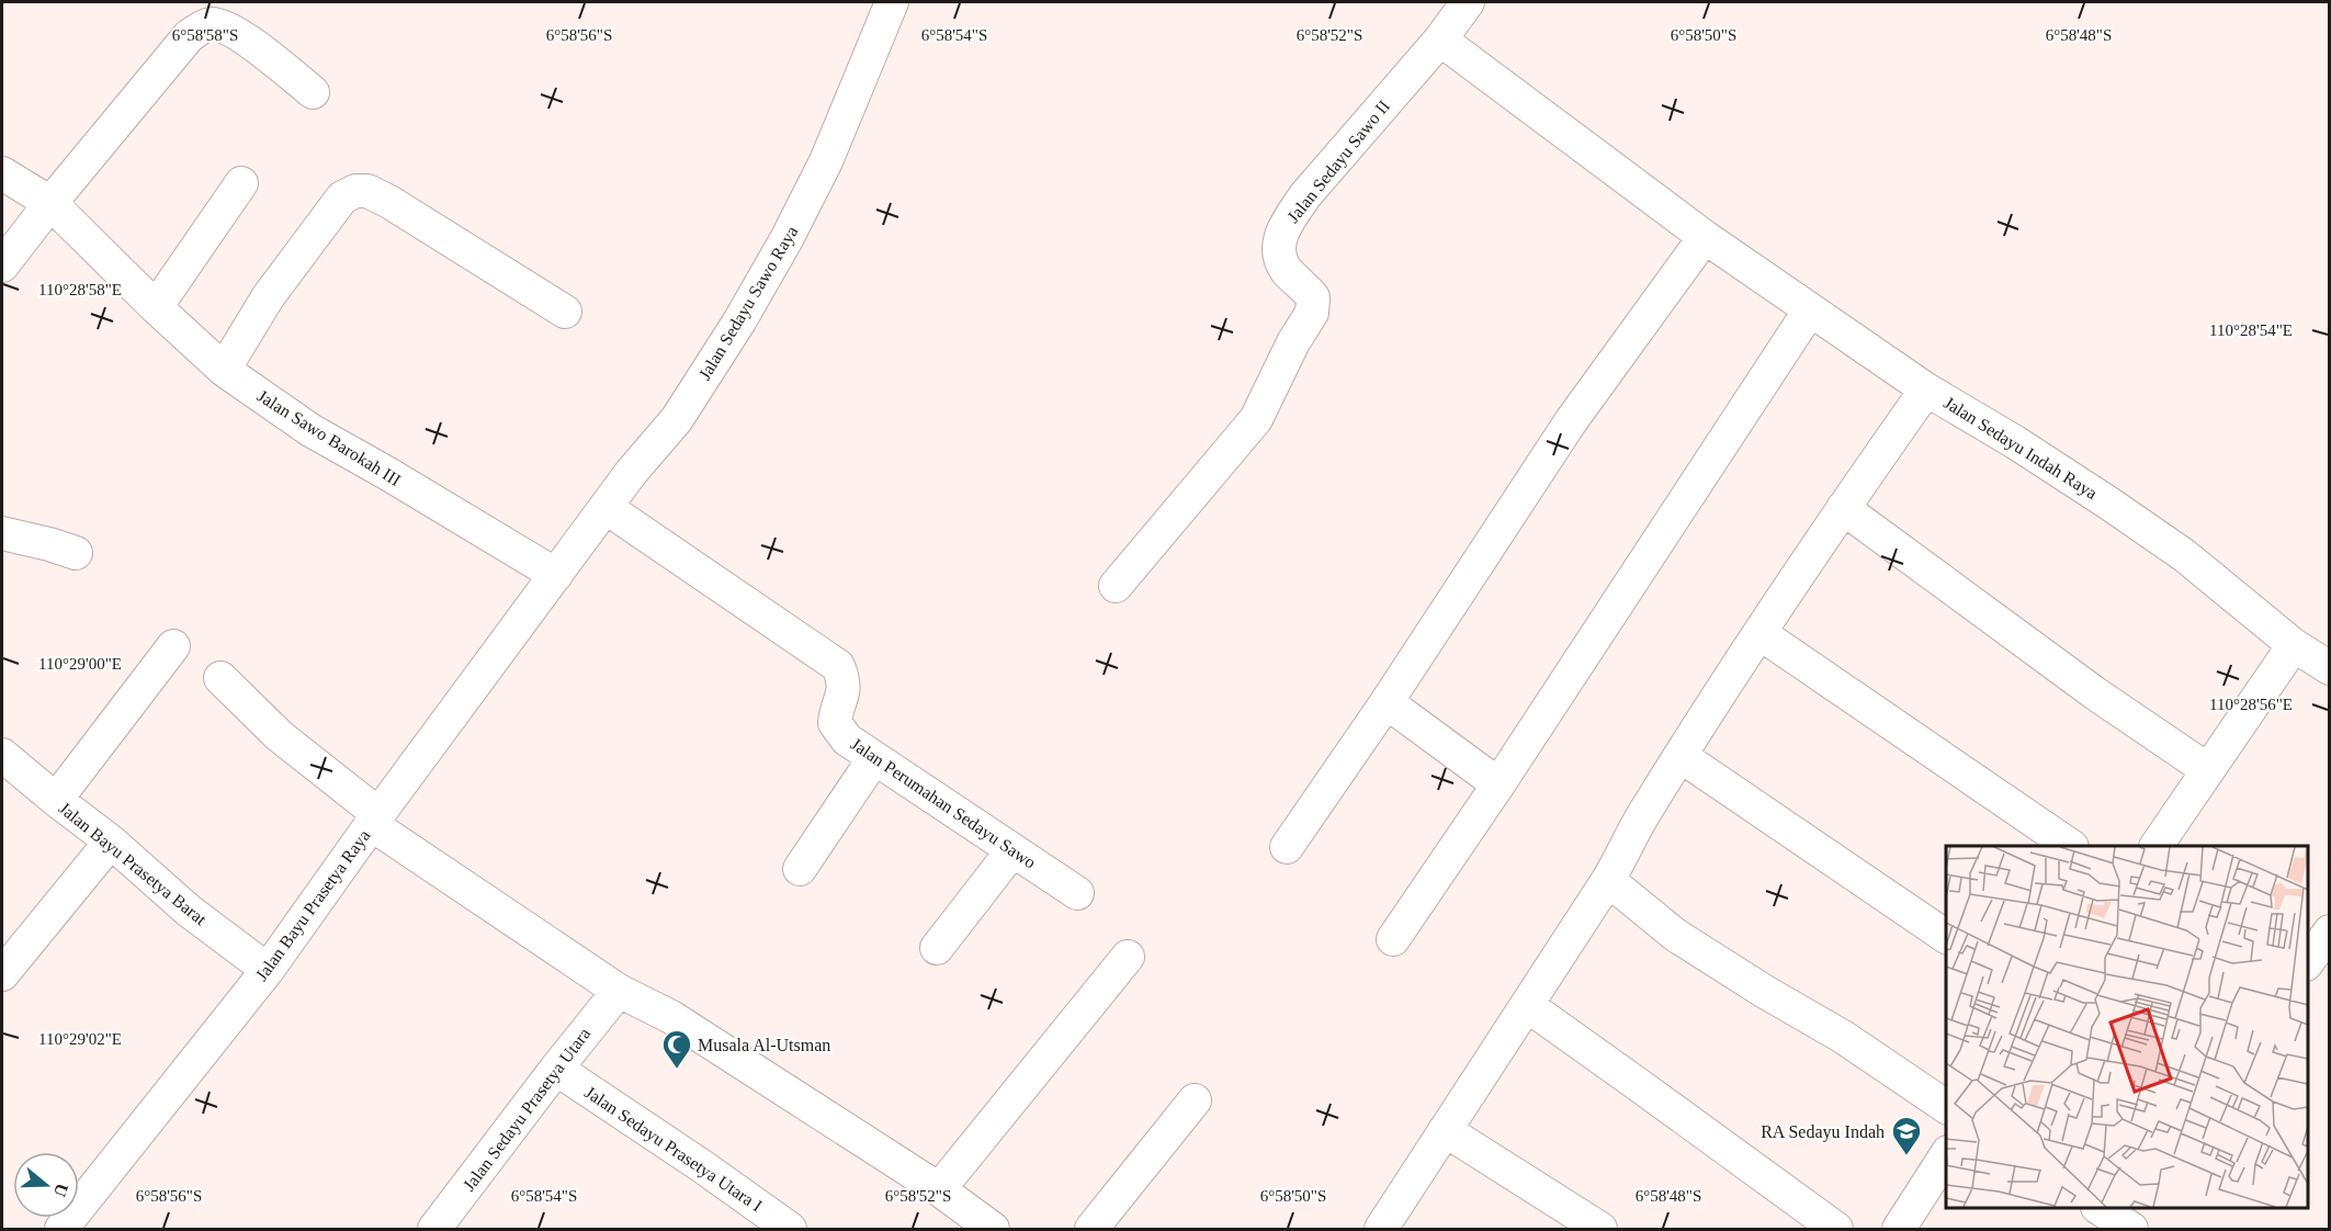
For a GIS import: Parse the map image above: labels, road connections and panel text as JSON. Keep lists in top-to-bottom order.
{
  "streets": {
    "street": [
      "Jalan Sedayu Sawo II",
      "Jalan Sedayu Sawo Raya",
      "Jalan Sawo Barokah III",
      "Jalan Sedayu Indah Raya",
      "Jalan Perumahan Sedayu Sawo",
      "Jalan Bayu Prasetya Barat",
      "Jalan Bayu Prasetya Raya",
      "Jalan Sedayu Prasetya Utara",
      "Jalan Sedayu Prasetya Utara I"
    ]
  },
  "crossings": [
    ["Jalan Sedayu Sawo II", "Jalan Sedayu Indah Raya"],
    ["Jalan Sedayu Sawo Raya", "Jalan Sawo Barokah III"],
    ["Jalan Sedayu Sawo Raya", "Jalan Perumahan Sedayu Sawo"],
    ["Jalan Sedayu Sawo Raya", "Jalan Bayu Prasetya Raya"],
    ["Jalan Sawo Barokah III", "Jalan Bayu Prasetya Raya"],
    ["Jalan Bayu Prasetya Barat", "Jalan Bayu Prasetya Raya"],
    ["Jalan Sedayu Prasetya Utara", "Jalan Sedayu Prasetya Utara I"]
  ],
  "places": {
    "mosque": ["Musala Al-Utsman"],
    "school or university": ["RA Sedayu Indah"]
  },
  "north": "right",
  "coordinates": [
    "6°58'58\"S",
    "6°58'56\"S",
    "6°58'54\"S",
    "6°58'52\"S",
    "6°58'50\"S",
    "6°58'48\"S",
    "110°28'58\"E",
    "110°28'54\"E",
    "110°29'00\"E",
    "110°28'56\"E",
    "110°29'02\"E"
  ]
}
